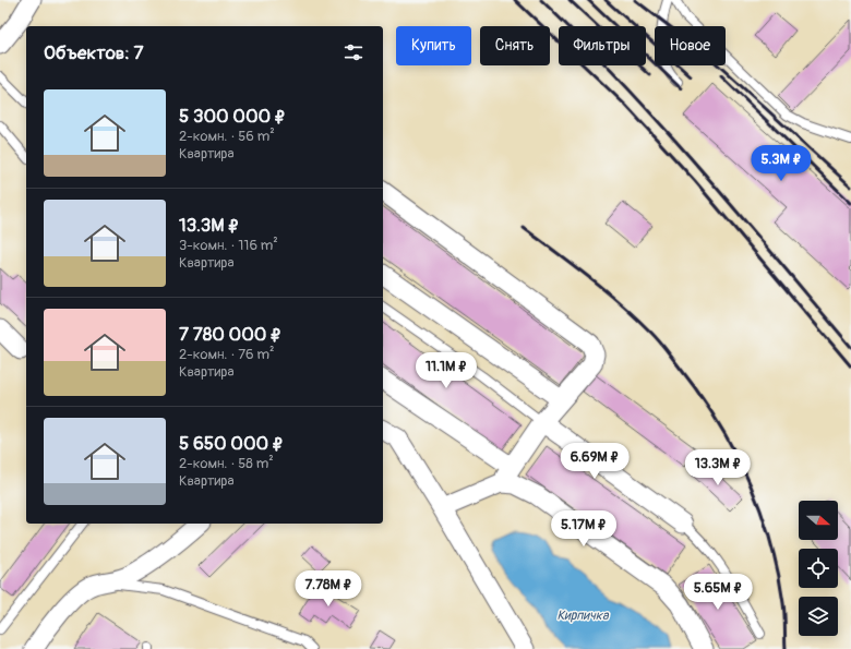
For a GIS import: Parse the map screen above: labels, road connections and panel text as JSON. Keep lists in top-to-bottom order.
{
  "water": ["Кирпичка"],
  "north": "right",
  "page": {
    "chip": [
      "Купить",
      "Снять",
      "Фильтры",
      "Новое"
    ],
    "heading": "Объектов: 7",
    "list": [
      {
        "name": "5 300 000 ₽",
        "note": "2-комн. · 56 m² · Квартира"
      },
      {
        "name": "13.3M ₽",
        "note": "3-комн. · 116 m² · Квартира"
      },
      {
        "name": "7 780 000 ₽",
        "note": "2-комн. · 76 m² · Квартира"
      },
      {
        "name": "5 650 000 ₽",
        "note": "2-комн. · 58 m² · Квартира"
      }
    ],
    "price": [
      "5.3M ₽",
      "11.1M ₽",
      "6.69M ₽",
      "13.3M ₽",
      "5.17M ₽",
      "7.78M ₽",
      "5.65M ₽"
    ]
  }
}
